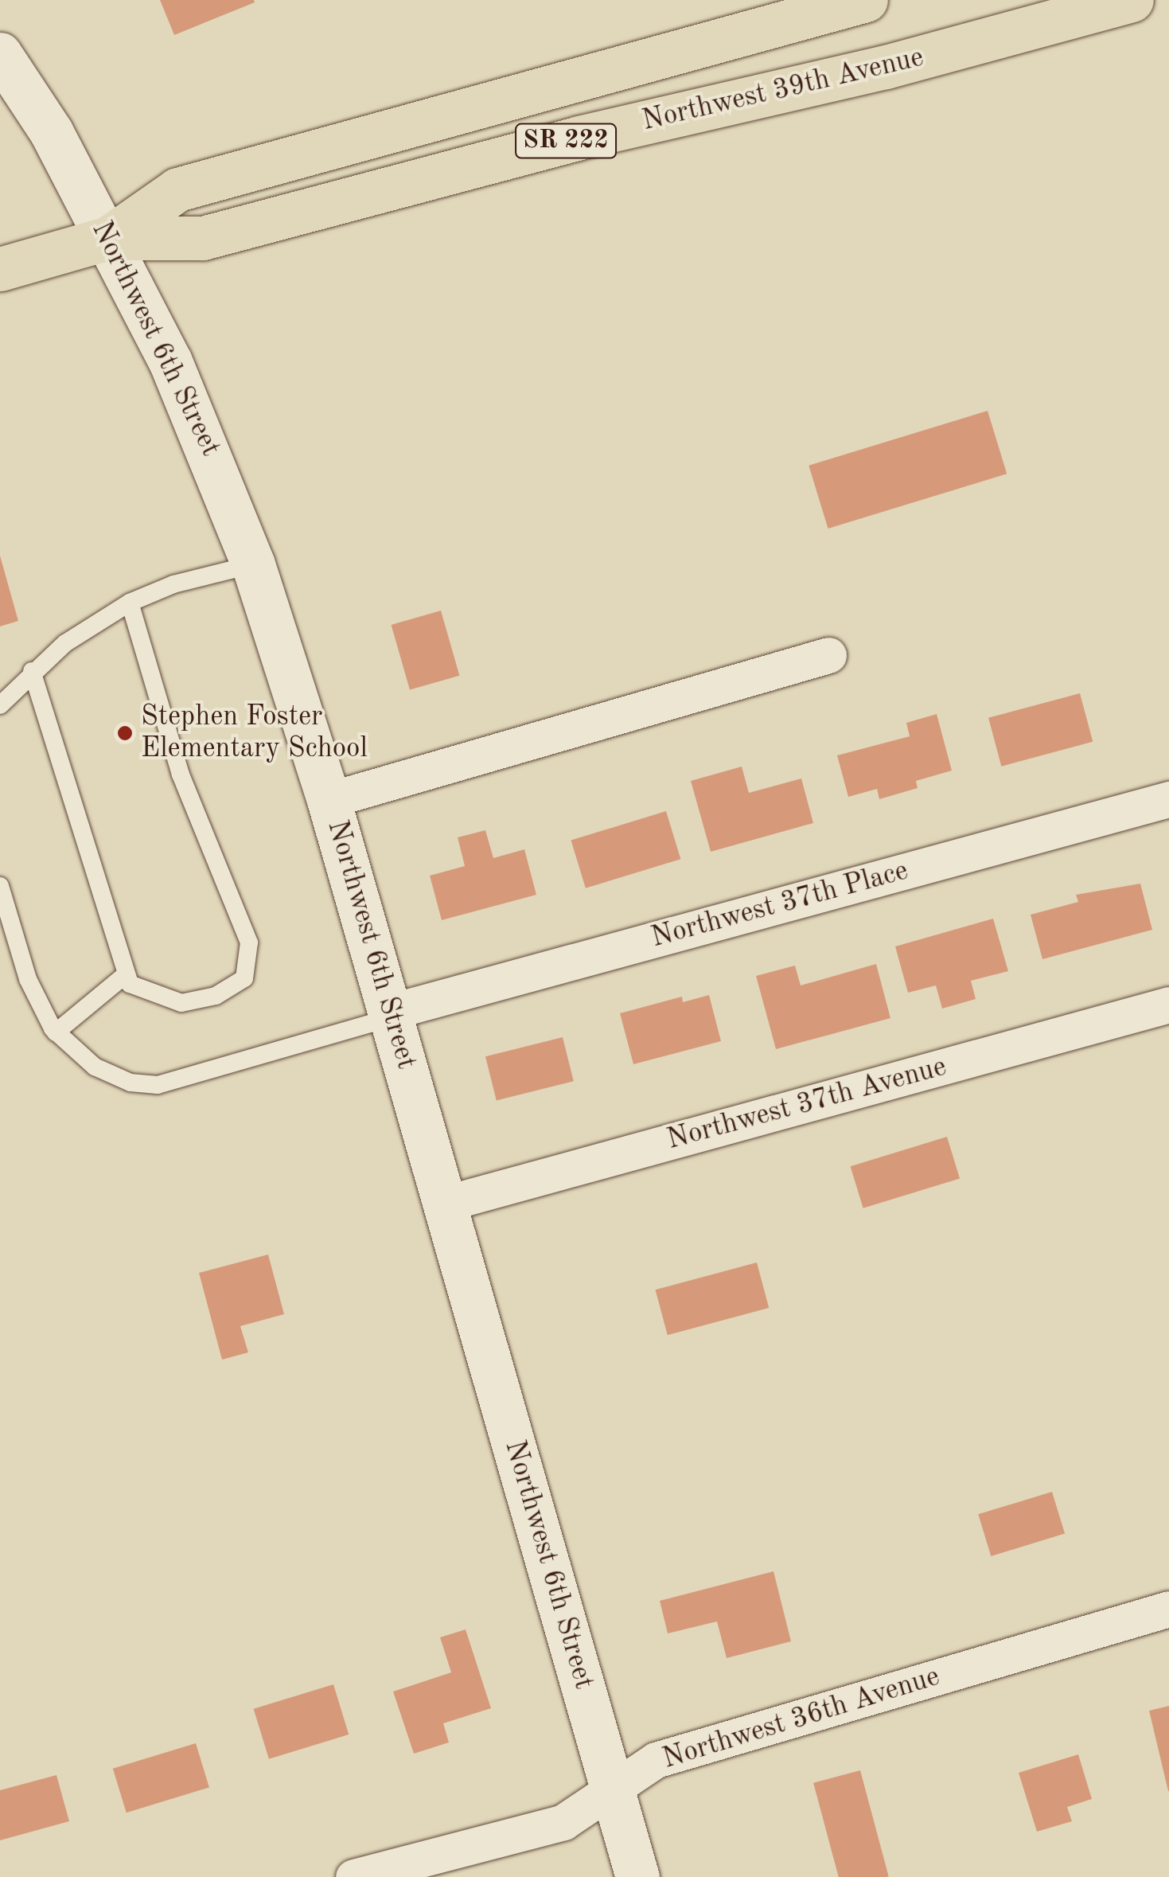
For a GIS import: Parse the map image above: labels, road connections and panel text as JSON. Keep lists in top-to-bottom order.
{
  "streets": {
    "main road": ["Northwest 39th Avenue", "SR 222", "Northwest 6th Street"],
    "street": ["Northwest 37th Place", "Northwest 37th Avenue", "Northwest 36th Avenue"]
  },
  "crossings": [
    ["Northwest 39th Avenue", "Northwest 6th Street"],
    ["Northwest 6th Street", "Northwest 37th Place"],
    ["Northwest 6th Street", "Northwest 37th Avenue"],
    ["Northwest 6th Street", "Northwest 36th Avenue"]
  ],
  "places": ["Stephen Foster Elementary School"]
}
